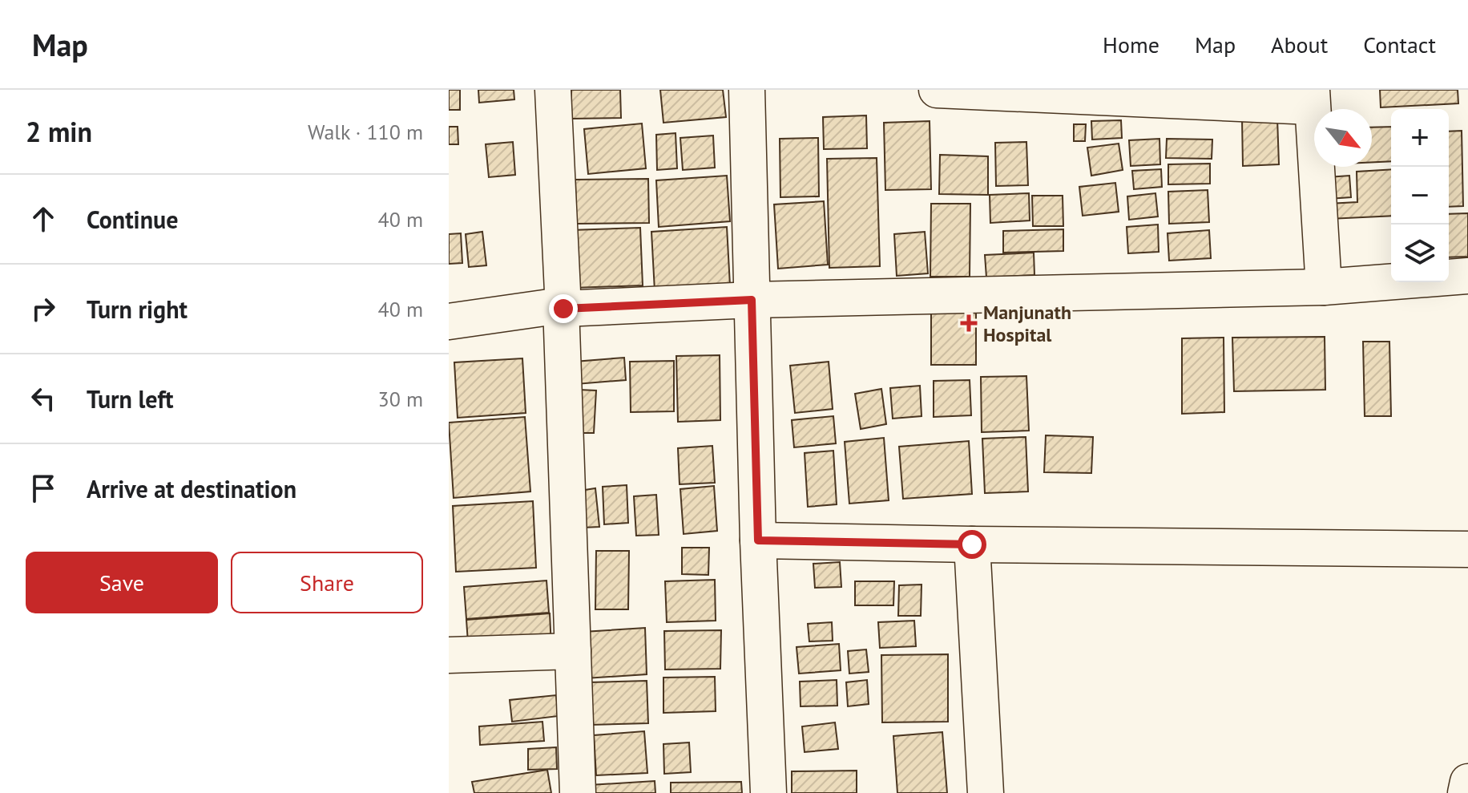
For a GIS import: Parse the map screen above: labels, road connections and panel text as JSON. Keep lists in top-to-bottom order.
{
  "places": {
    "health": ["Manjunath Hospital"]
  },
  "north": "bottom right",
  "page": {
    "header": "Map",
    "nav": [
      "Home",
      "Map",
      "About",
      "Contact"
    ],
    "heading": ["2 min", "Walk · 110 m"],
    "map_buttons": ["+", "−"],
    "list": [
      ["Continue", "40 m"],
      ["Turn right", "40 m"],
      ["Turn left", "30 m"],
      "Arrive at destination"
    ],
    "buttons": ["Save", "Share"]
  }
}
